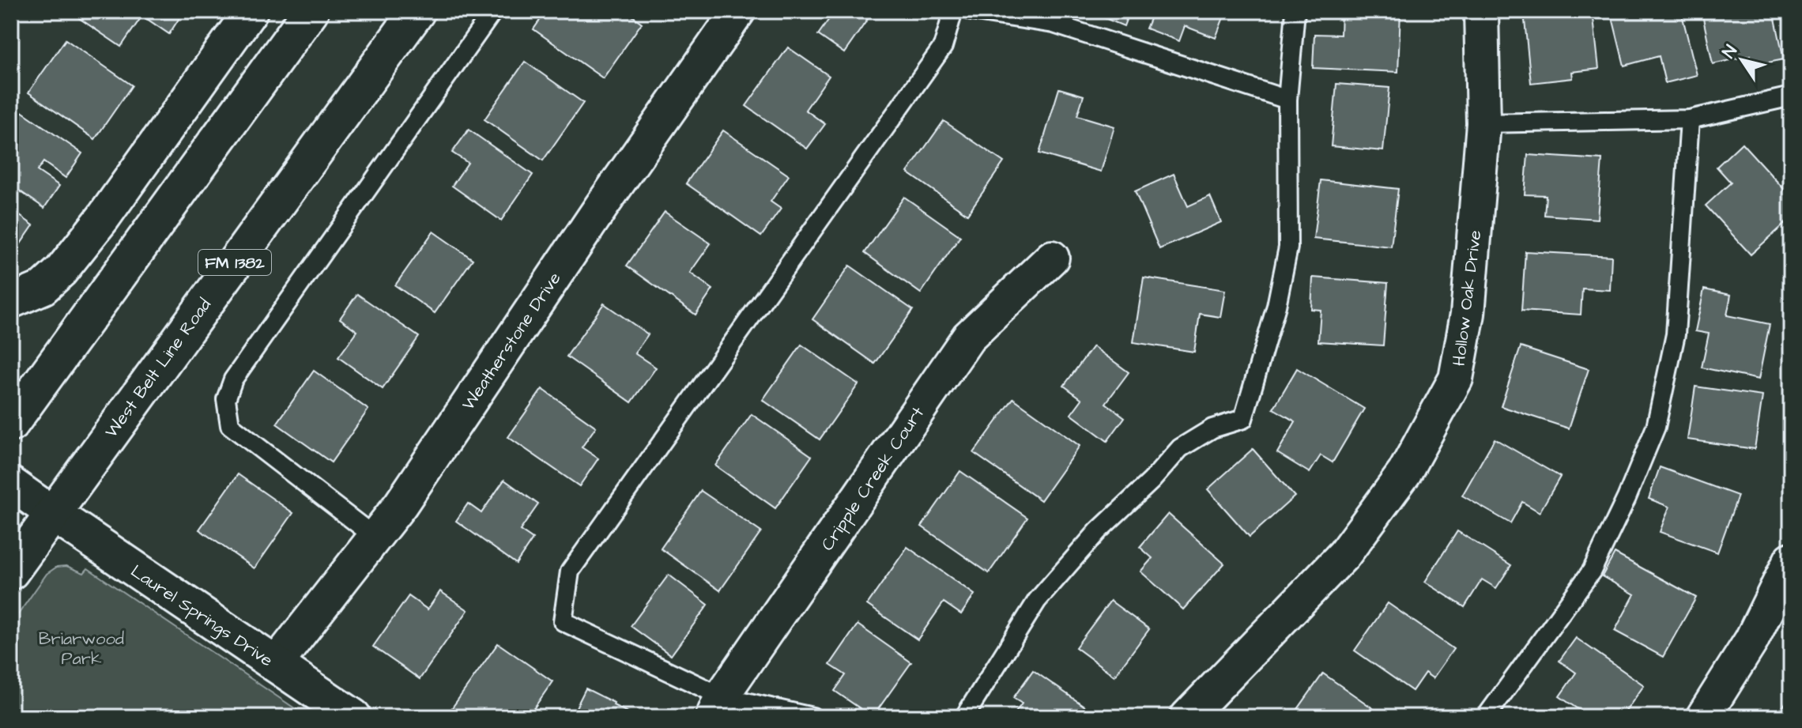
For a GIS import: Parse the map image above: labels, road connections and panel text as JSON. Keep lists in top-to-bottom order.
{
  "streets": {
    "main road": ["FM 1382", "West Belt Line Road", "Laurel Springs Drive"],
    "street": ["Hollow Oak Drive", "Weatherstone Drive", "Cripple Creek Court"]
  },
  "crossings": [
    ["Weatherstone Drive", "Laurel Springs Drive"],
    ["West Belt Line Road", "Laurel Springs Drive"]
  ],
  "parks": ["Briarwood Park"],
  "north": "top left"
}
